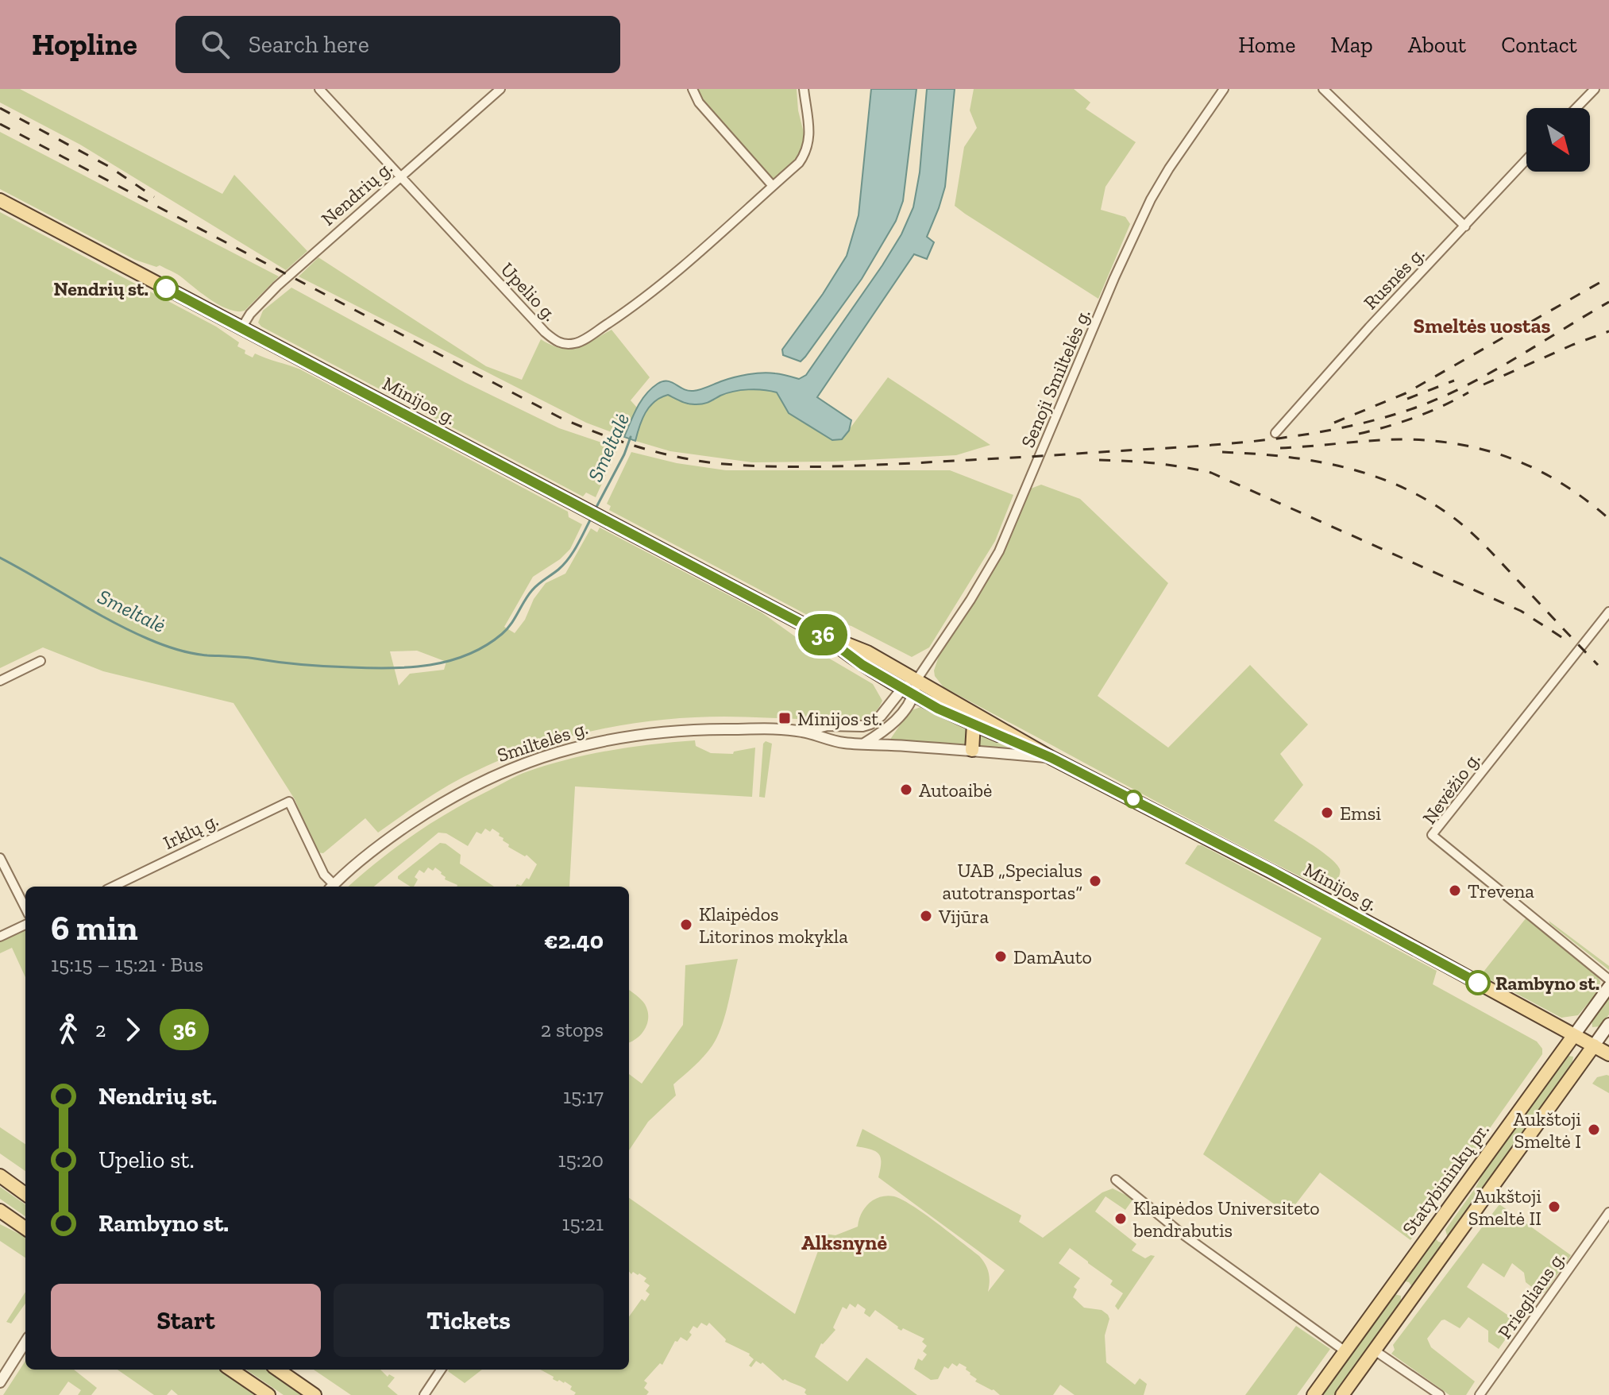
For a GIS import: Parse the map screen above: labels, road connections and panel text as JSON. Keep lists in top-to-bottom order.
{
  "streets": {
    "main road": ["Minijos g.", "Statybininkų pr."],
    "street": [
      "Nendrių g.",
      "Rusnės g.",
      "Upelio g.",
      "Senoji Smiltelės g.",
      "Smiltelės g.",
      "Nevėžio g.",
      "Irklų g.",
      "Priegliaus g."
    ]
  },
  "crossings": [
    ["Nendrių g.", "Upelio g."],
    ["Nendrių g.", "Minijos g."],
    ["Senoji Smiltelės g.", "Minijos g."],
    ["Minijos g.", "Statybininkų pr."]
  ],
  "districts": ["Smeltės uostas", "Alksnynė"],
  "water": ["Smeltalė"],
  "places": {
    "other": [
      "Nendrių st.",
      "Autoaibė",
      "Emsi",
      "UAB „Specialus autotransportas“",
      "Trevena",
      "Vijūra",
      "Klaipėdos Litorinos mokykla",
      "DamAuto",
      "Rambyno st.",
      "Aukštoji Smeltė I",
      "Aukštoji Smeltė II",
      "Klaipėdos Universiteto bendrabutis"
    ],
    "transit": ["Minijos st."]
  },
  "lines": ["bus line 36"],
  "north": "bottom right",
  "page": {
    "header": "Hopline",
    "search": "Search here",
    "nav": [
      "Home",
      "Map",
      "About",
      "Contact"
    ],
    "on_map": "36",
    "heading": ["6 min", "15:15 – 15:21 · Bus", "€2.40"],
    "legs": ["2", "36", "2 stops"],
    "list": [
      {
        "name": "Nendrių st.",
        "value": "15:17"
      },
      {
        "name": "Upelio st.",
        "value": "15:20"
      },
      {
        "name": "Rambyno st.",
        "value": "15:21"
      }
    ],
    "buttons": ["Start", "Tickets"]
  }
}
